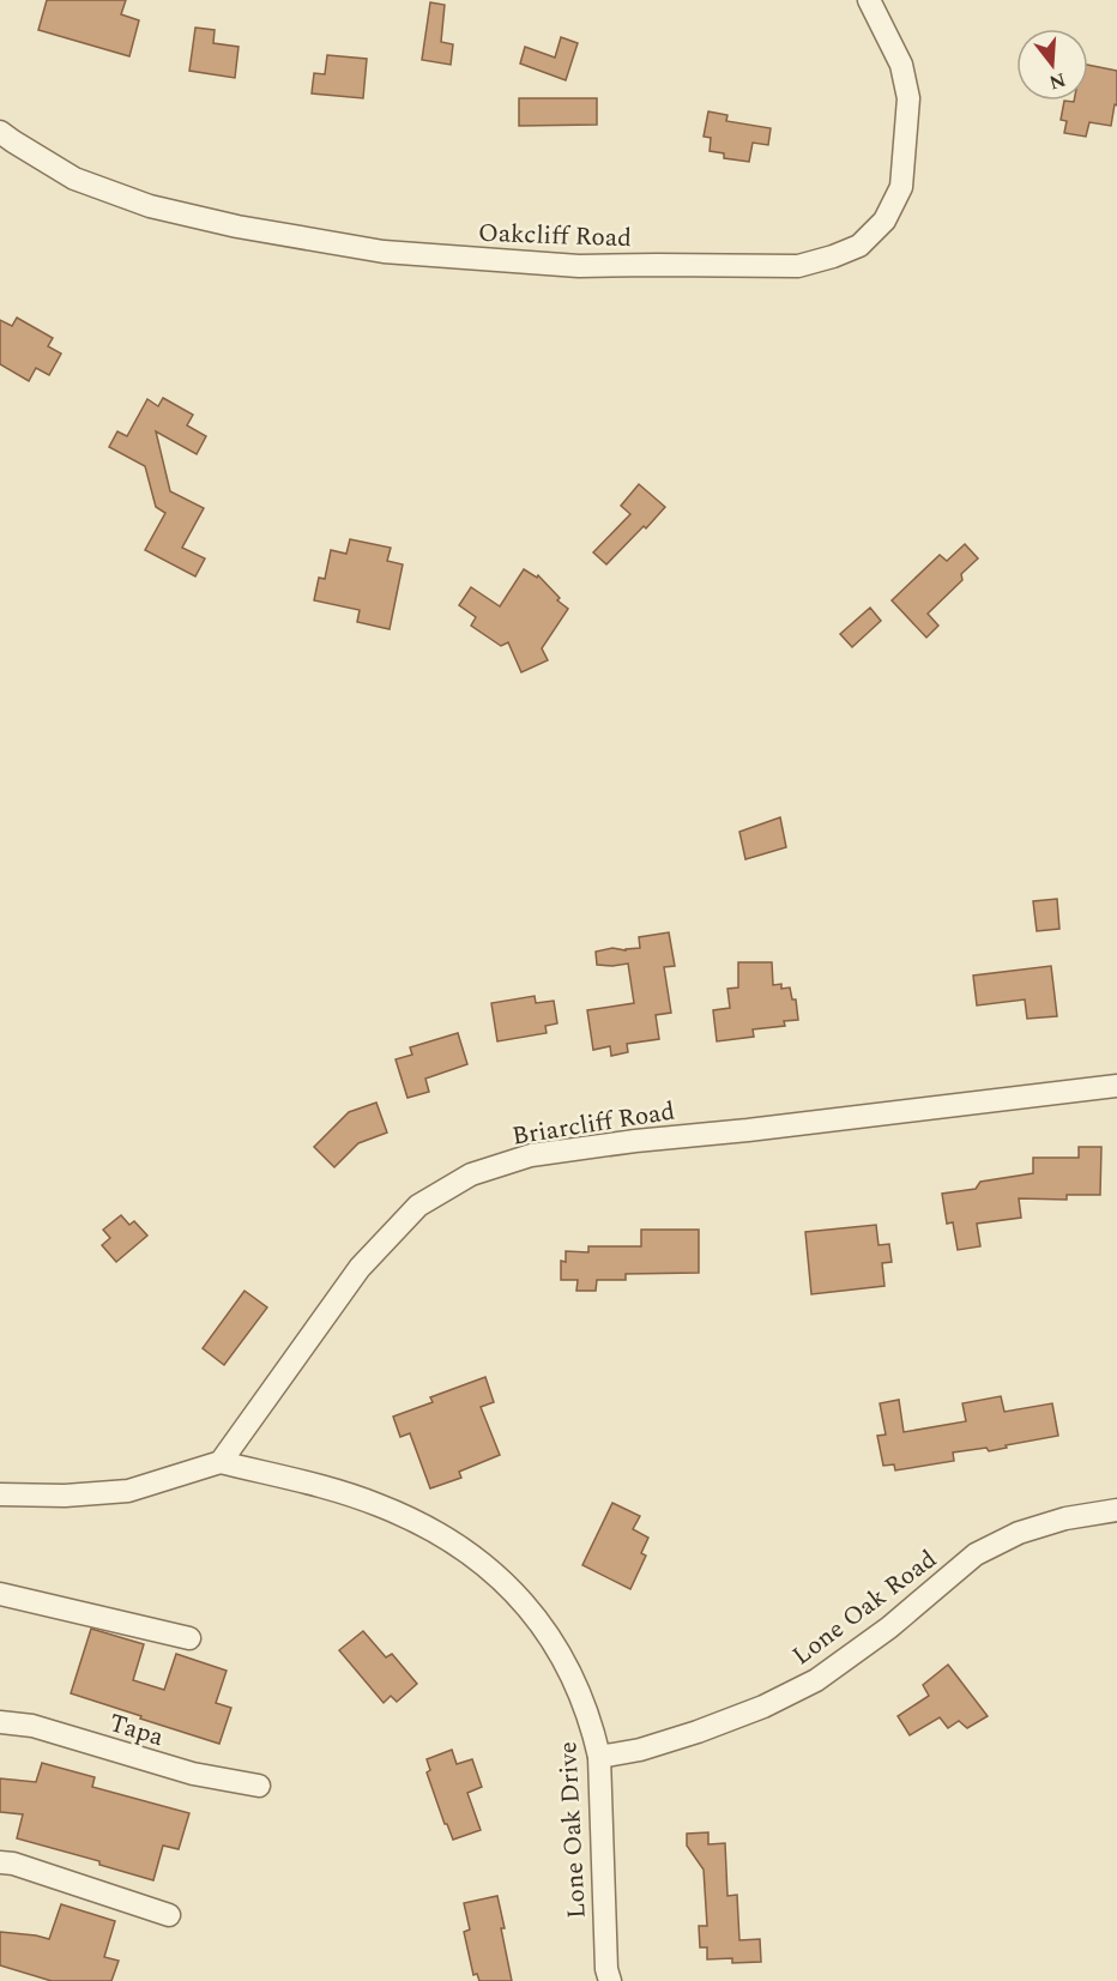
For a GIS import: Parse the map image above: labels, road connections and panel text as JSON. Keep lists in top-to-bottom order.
{
  "streets": {
    "street": [
      "Oakcliff Road",
      "Briarcliff Road",
      "Lone Oak Road",
      "Tapa",
      "Lone Oak Drive"
    ]
  },
  "crossings": [
    ["Briarcliff Road", "Lone Oak Drive"],
    ["Lone Oak Road", "Lone Oak Drive"]
  ],
  "north": "bottom"
}
